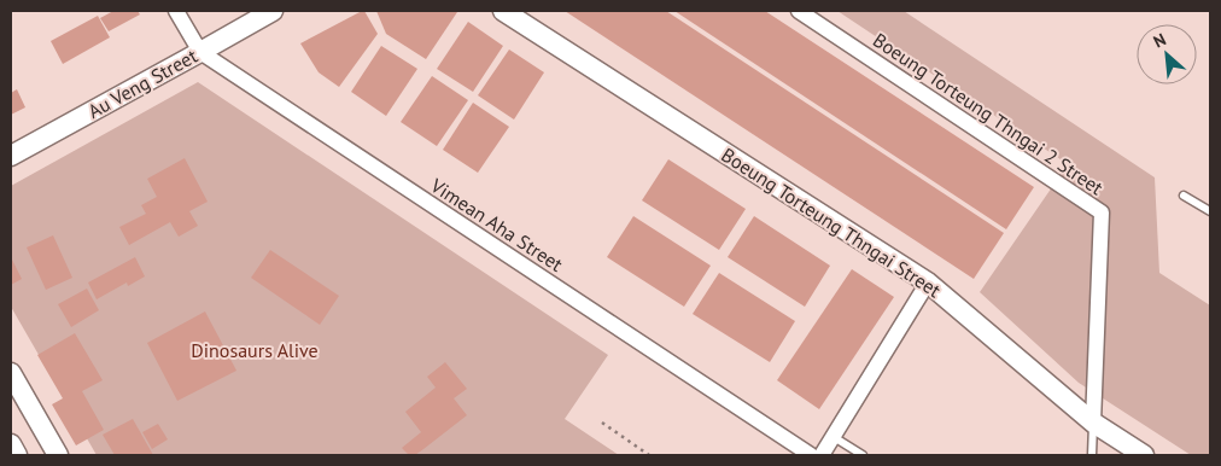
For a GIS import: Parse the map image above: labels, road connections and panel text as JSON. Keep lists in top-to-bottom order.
{
  "streets": {
    "street": [
      "Au Veng Street",
      "Boeung Torteung Thngai 2 Street",
      "Boeung Torteung Thngai Street",
      "Vimean Aha Street"
    ]
  },
  "crossings": [
    ["Au Veng Street", "Vimean Aha Street"],
    ["Boeung Torteung Thngai 2 Street", "Boeung Torteung Thngai Street"]
  ],
  "parks": ["Dinosaurs Alive"],
  "north": "top left"
}
